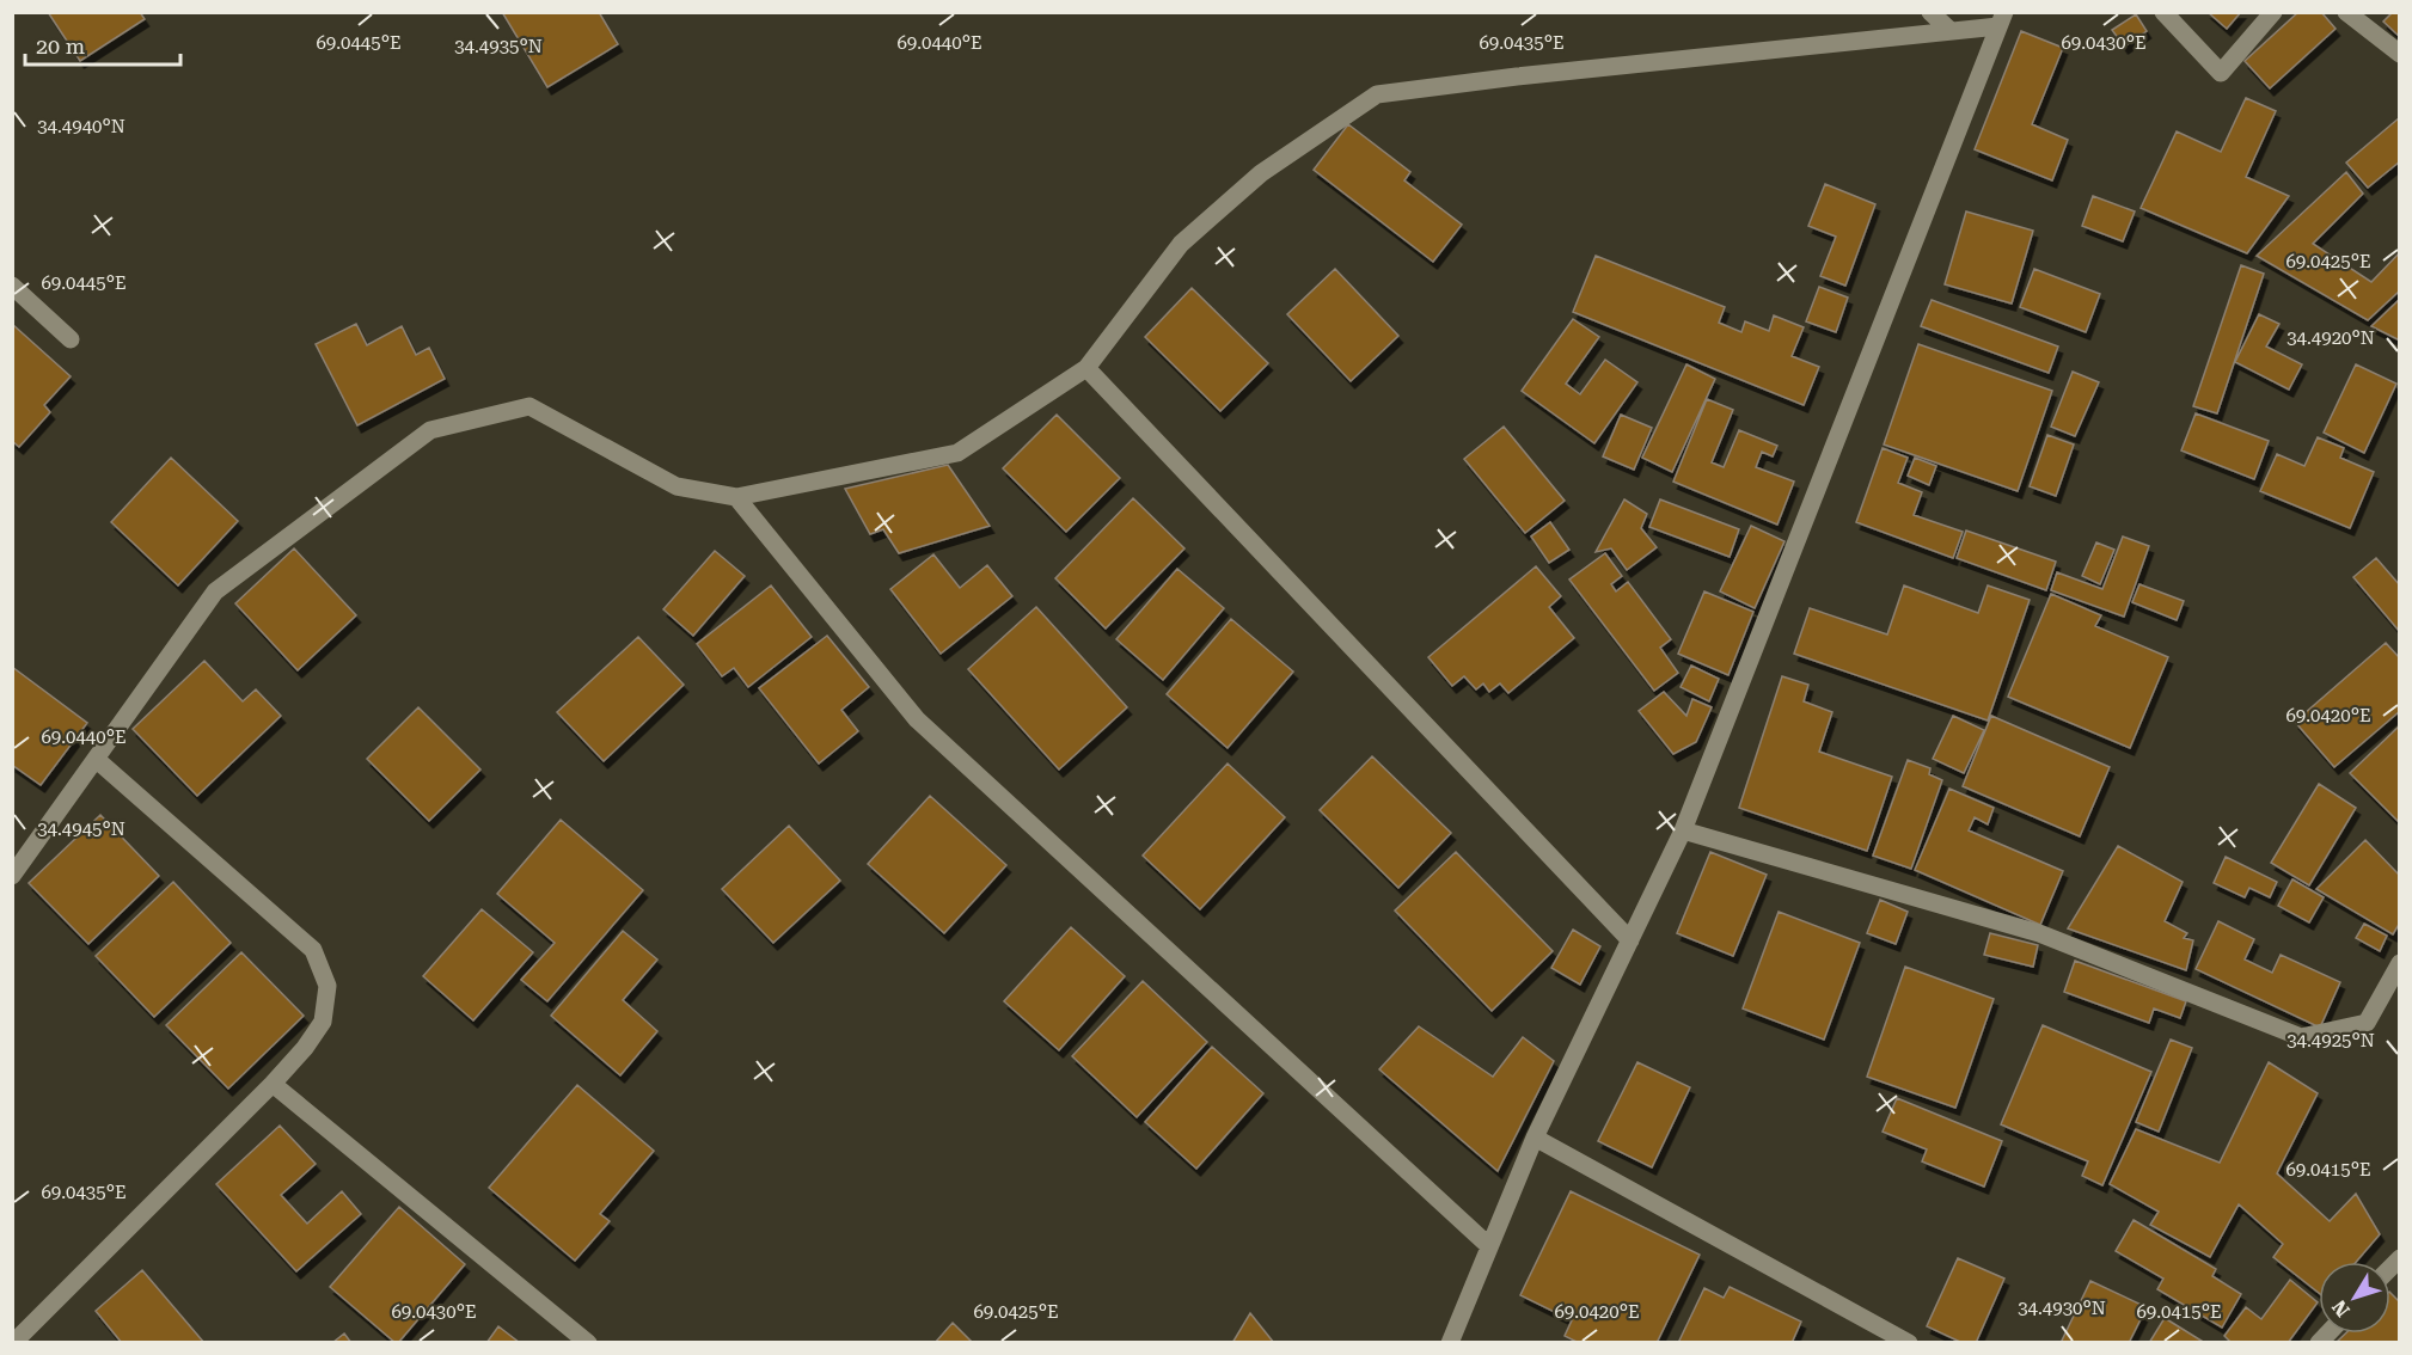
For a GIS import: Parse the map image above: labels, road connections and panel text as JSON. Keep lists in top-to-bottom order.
{
  "scale_bar": "20 m",
  "north": "bottom left",
  "coordinates": [
    "69.0445°E",
    "69.0440°E",
    "69.0430°E",
    "69.0435°E",
    "34.4935°N",
    "34.4940°N",
    "69.0425°E",
    "34.4920°N",
    "69.0420°E",
    "34.4945°N",
    "34.4925°N",
    "69.0415°E",
    "34.4930°N"
  ]
}
